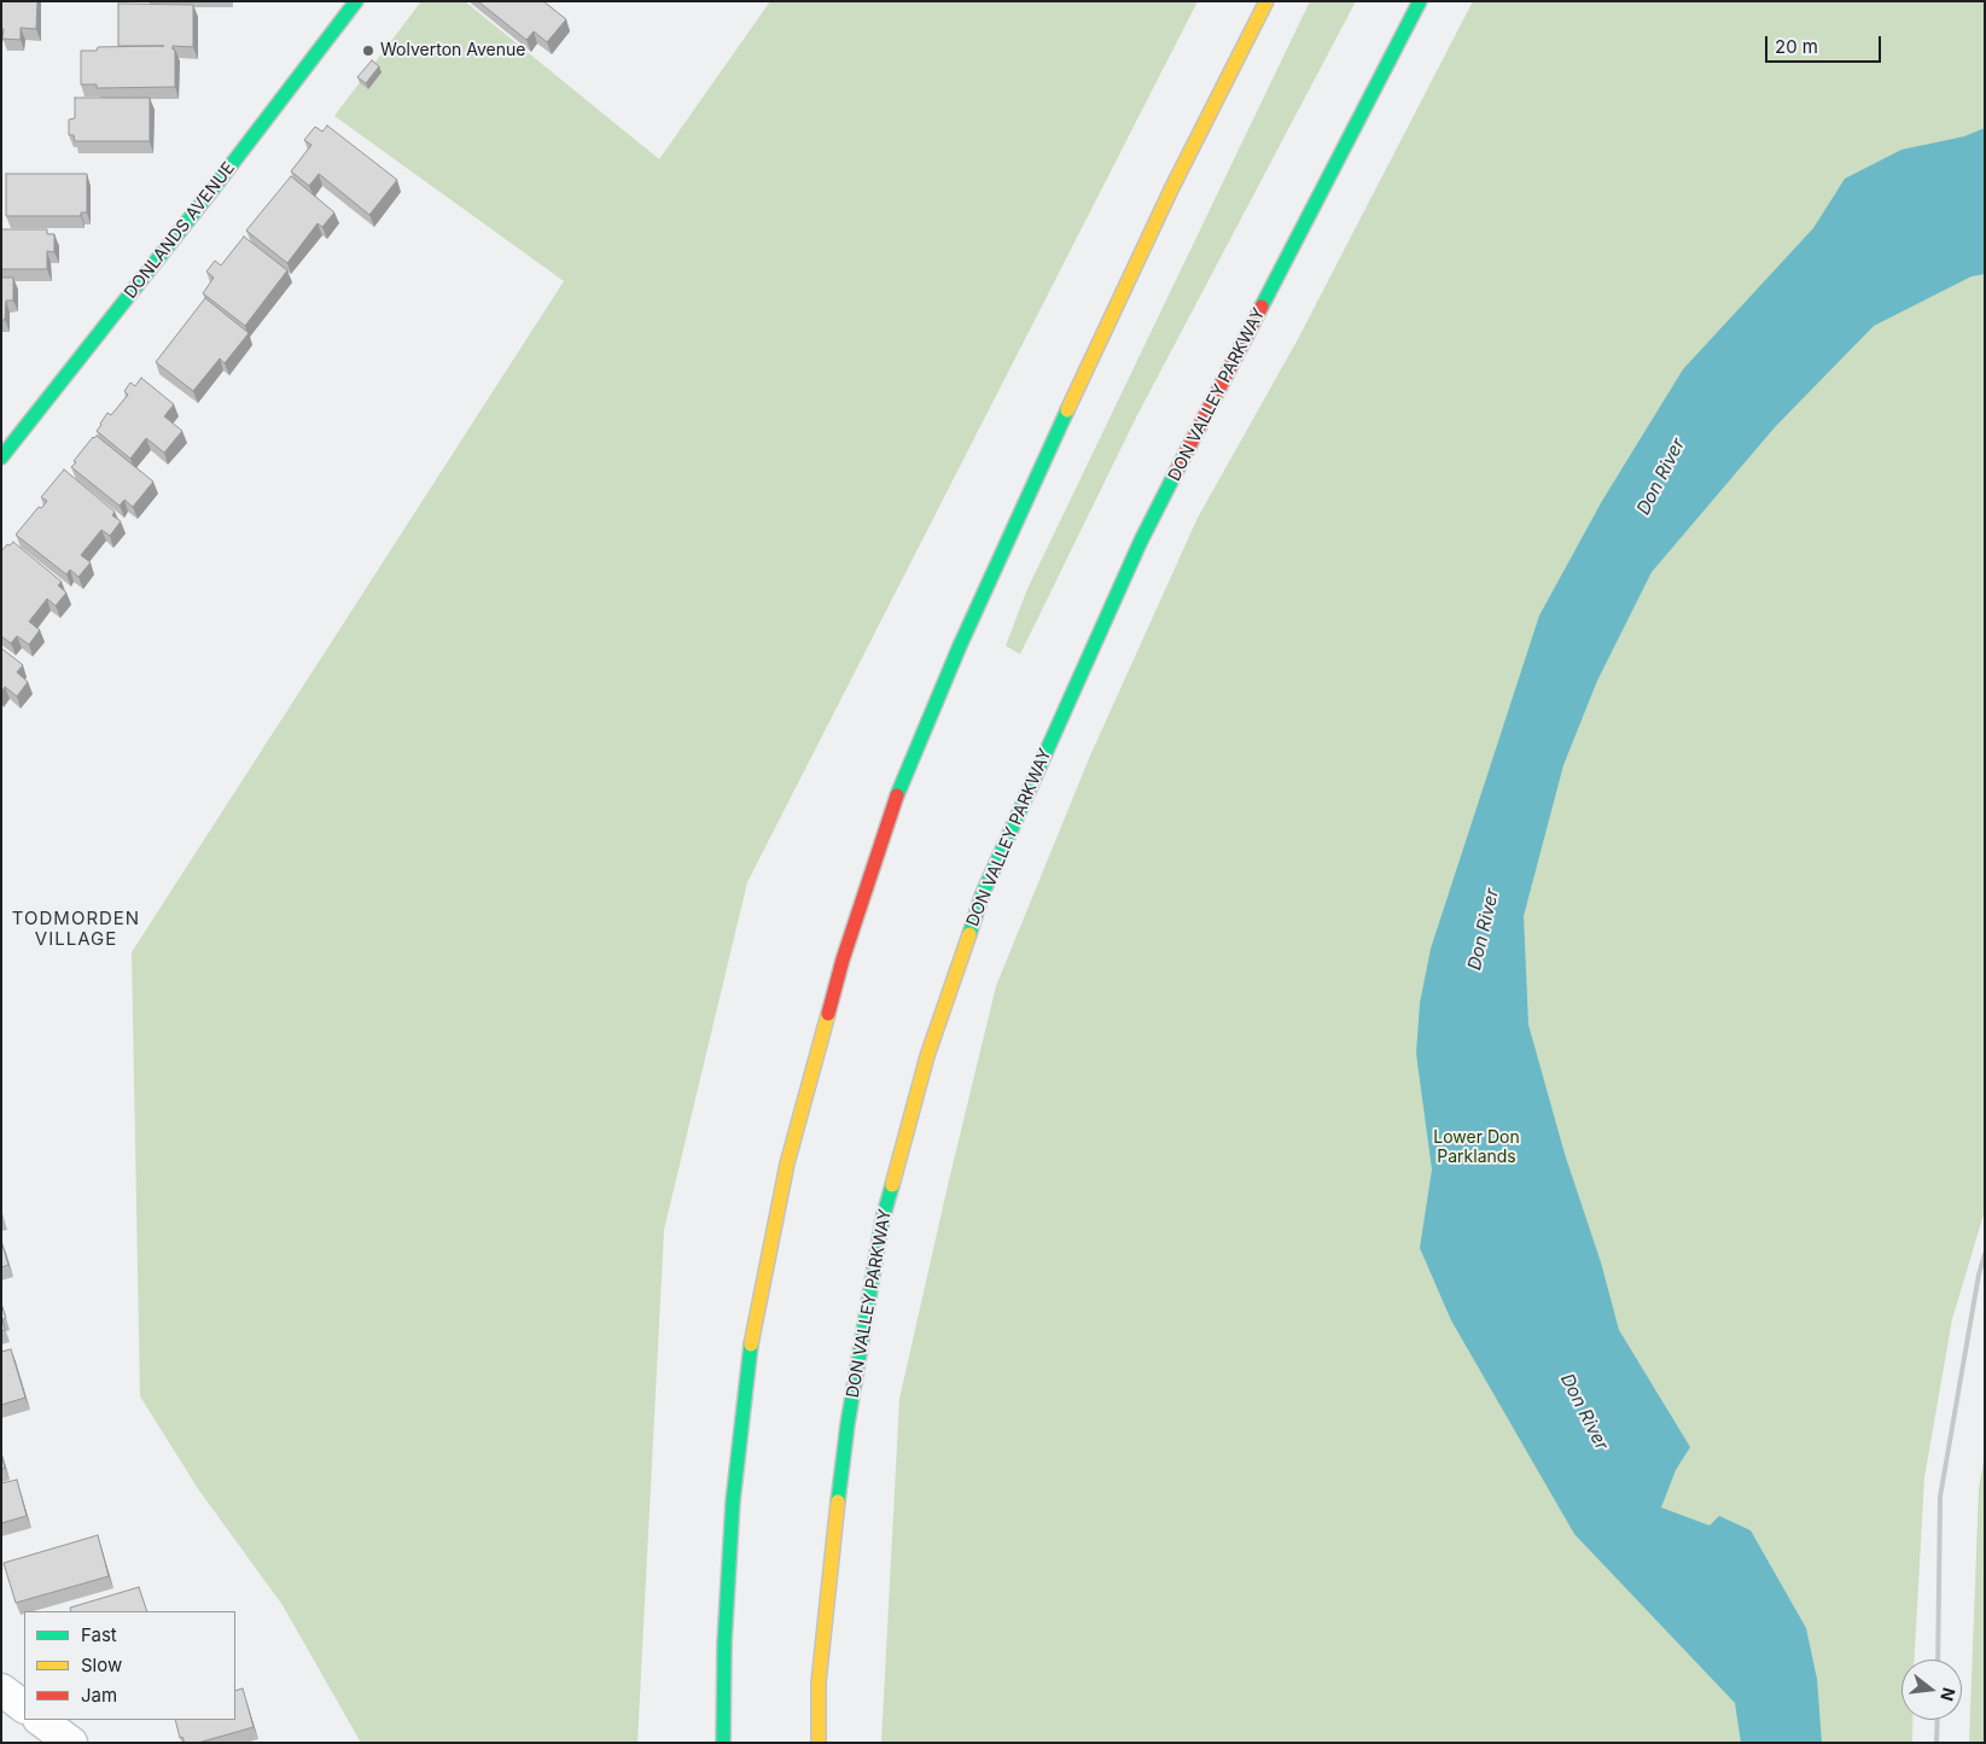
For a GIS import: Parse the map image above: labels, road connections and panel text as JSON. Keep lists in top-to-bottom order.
{
  "streets": {
    "main road": ["DONLANDS AVENUE", "DON VALLEY PARKWAY"]
  },
  "districts": ["TODMORDEN VILLAGE"],
  "water": ["Don River"],
  "parks": ["Lower Don Parklands"],
  "places": ["Wolverton Avenue"],
  "legend": ["Fast", "Slow", "Jam"],
  "scale_bar": "20 m",
  "north": "right"
}
